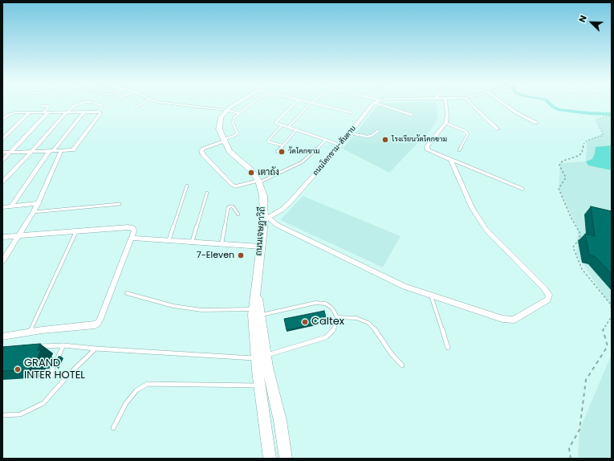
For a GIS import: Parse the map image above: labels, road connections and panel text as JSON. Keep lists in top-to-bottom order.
{
  "streets": {
    "street": ["ถนนโคกขาม-สันดาบ", "ถนนเจษฎาวิถี"]
  },
  "crossings": [
    ["ถนนโคกขาม-สันดาบ", "ถนนเจษฎาวิถี"]
  ],
  "places": [
    "โรงเรียนวัดโคกขาม",
    "วัดโคกขาม",
    "เตาถัง",
    "7-Eleven",
    "Caltex",
    "GRAND INTER HOTEL"
  ],
  "north": "top left"
}
